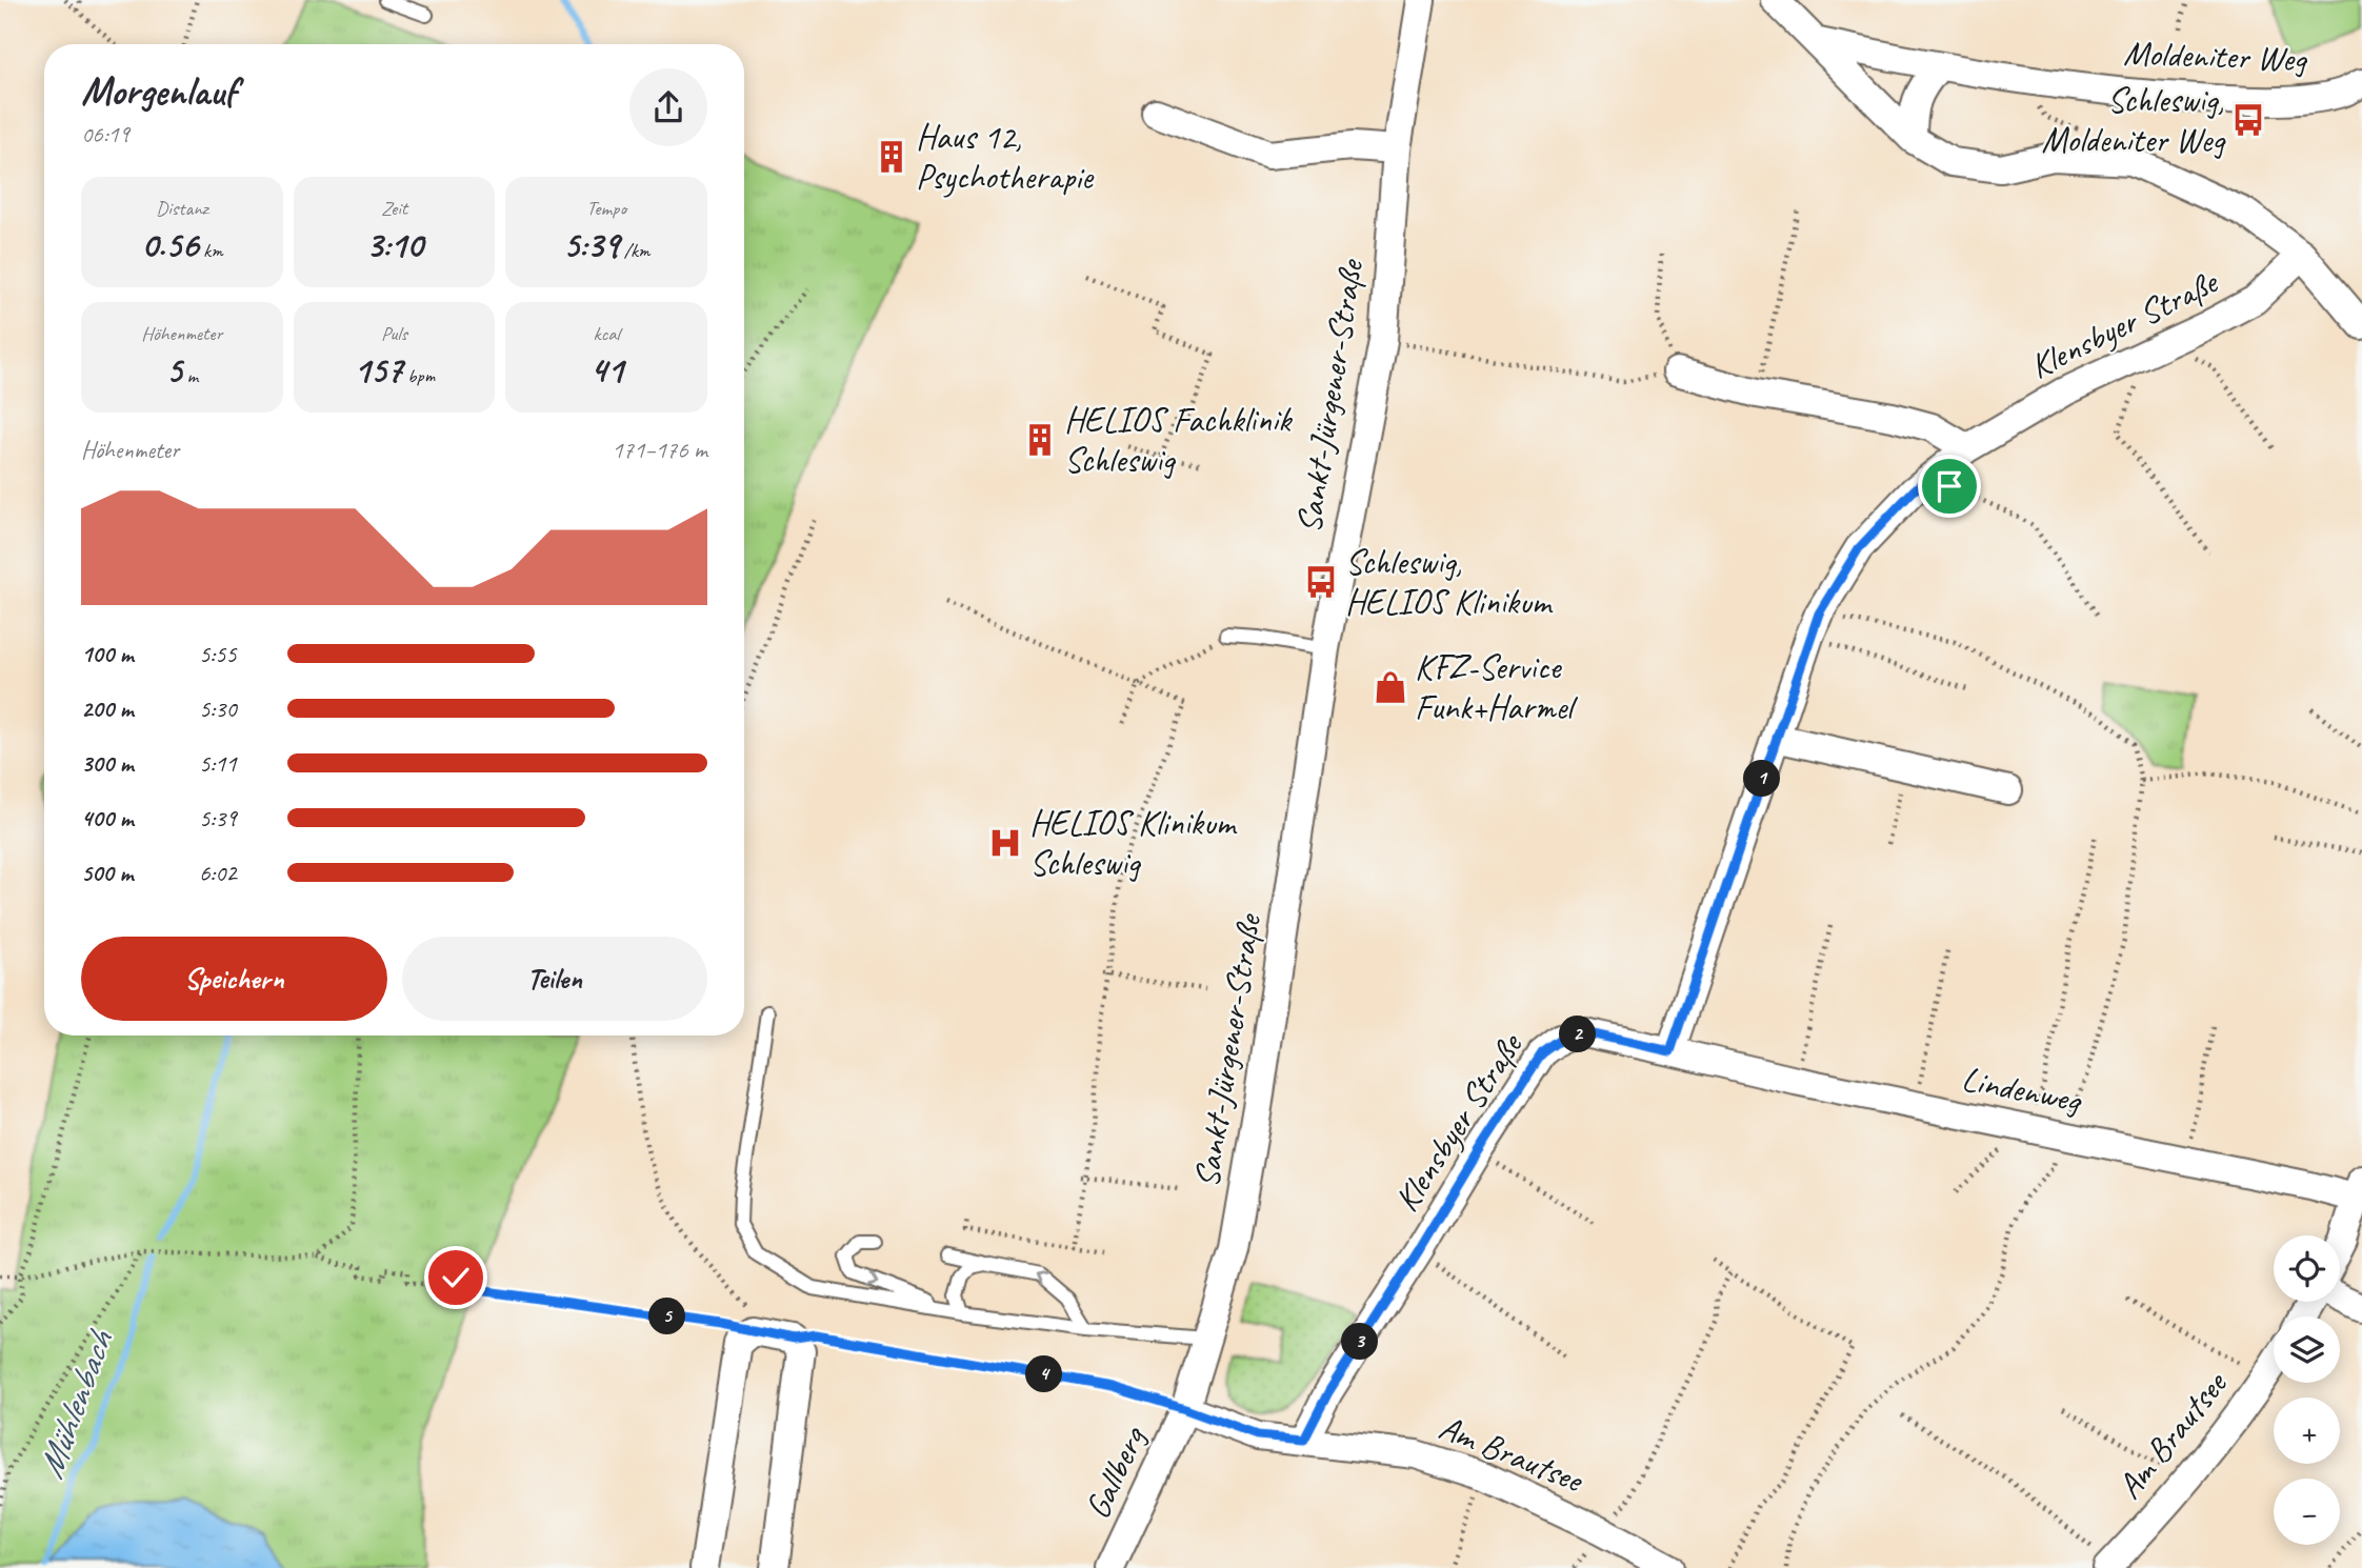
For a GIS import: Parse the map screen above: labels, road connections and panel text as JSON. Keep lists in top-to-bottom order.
{
  "streets": {
    "street": [
      "Moldeniter Weg",
      "Klensbyer Straße",
      "Sankt-Jürgener-Straße",
      "Lindenweg",
      "Am Brautsee",
      "Gallberg"
    ]
  },
  "crossings": [
    ["Klensbyer Straße", "Lindenweg"],
    ["Klensbyer Straße", "Am Brautsee"],
    ["Sankt-Jürgener-Straße", "Am Brautsee"],
    ["Sankt-Jürgener-Straße", "Gallberg"],
    ["Am Brautsee", "Gallberg"]
  ],
  "water": ["Mühlenbach"],
  "places": {
    "bus stop": ["Schleswig, Moldeniter Weg", "Schleswig, HELIOS Klinikum"],
    "building": ["Haus 12, Psychotherapie", "HELIOS Fachklinik Schleswig"],
    "shop": ["KFZ-Service Funk+Harmel"],
    "hospital": ["HELIOS Klinikum Schleswig"]
  },
  "page": {
    "heading": ["Morgenlauf", "06:19"],
    "stats": [
      ["Distanz", "0.56 km"],
      ["Zeit", "3:10"],
      ["Tempo", "5:39 /km"],
      ["Höhenmeter", "5 m"],
      ["Puls", "157 bpm"],
      ["kcal", "41"]
    ],
    "chart": ["Höhenmeter", "171–176 m"],
    "list": [
      {
        "name": "100 m",
        "note": "5:55"
      },
      {
        "name": "200 m",
        "note": "5:30"
      },
      {
        "name": "300 m",
        "note": "5:11"
      },
      {
        "name": "400 m",
        "note": "5:39"
      },
      {
        "name": "500 m",
        "note": "6:02"
      }
    ],
    "pins": [
      "1",
      "2",
      "5",
      "3",
      "4"
    ],
    "buttons": ["Speichern", "Teilen"],
    "map_buttons": ["+", "−"]
  }
}
